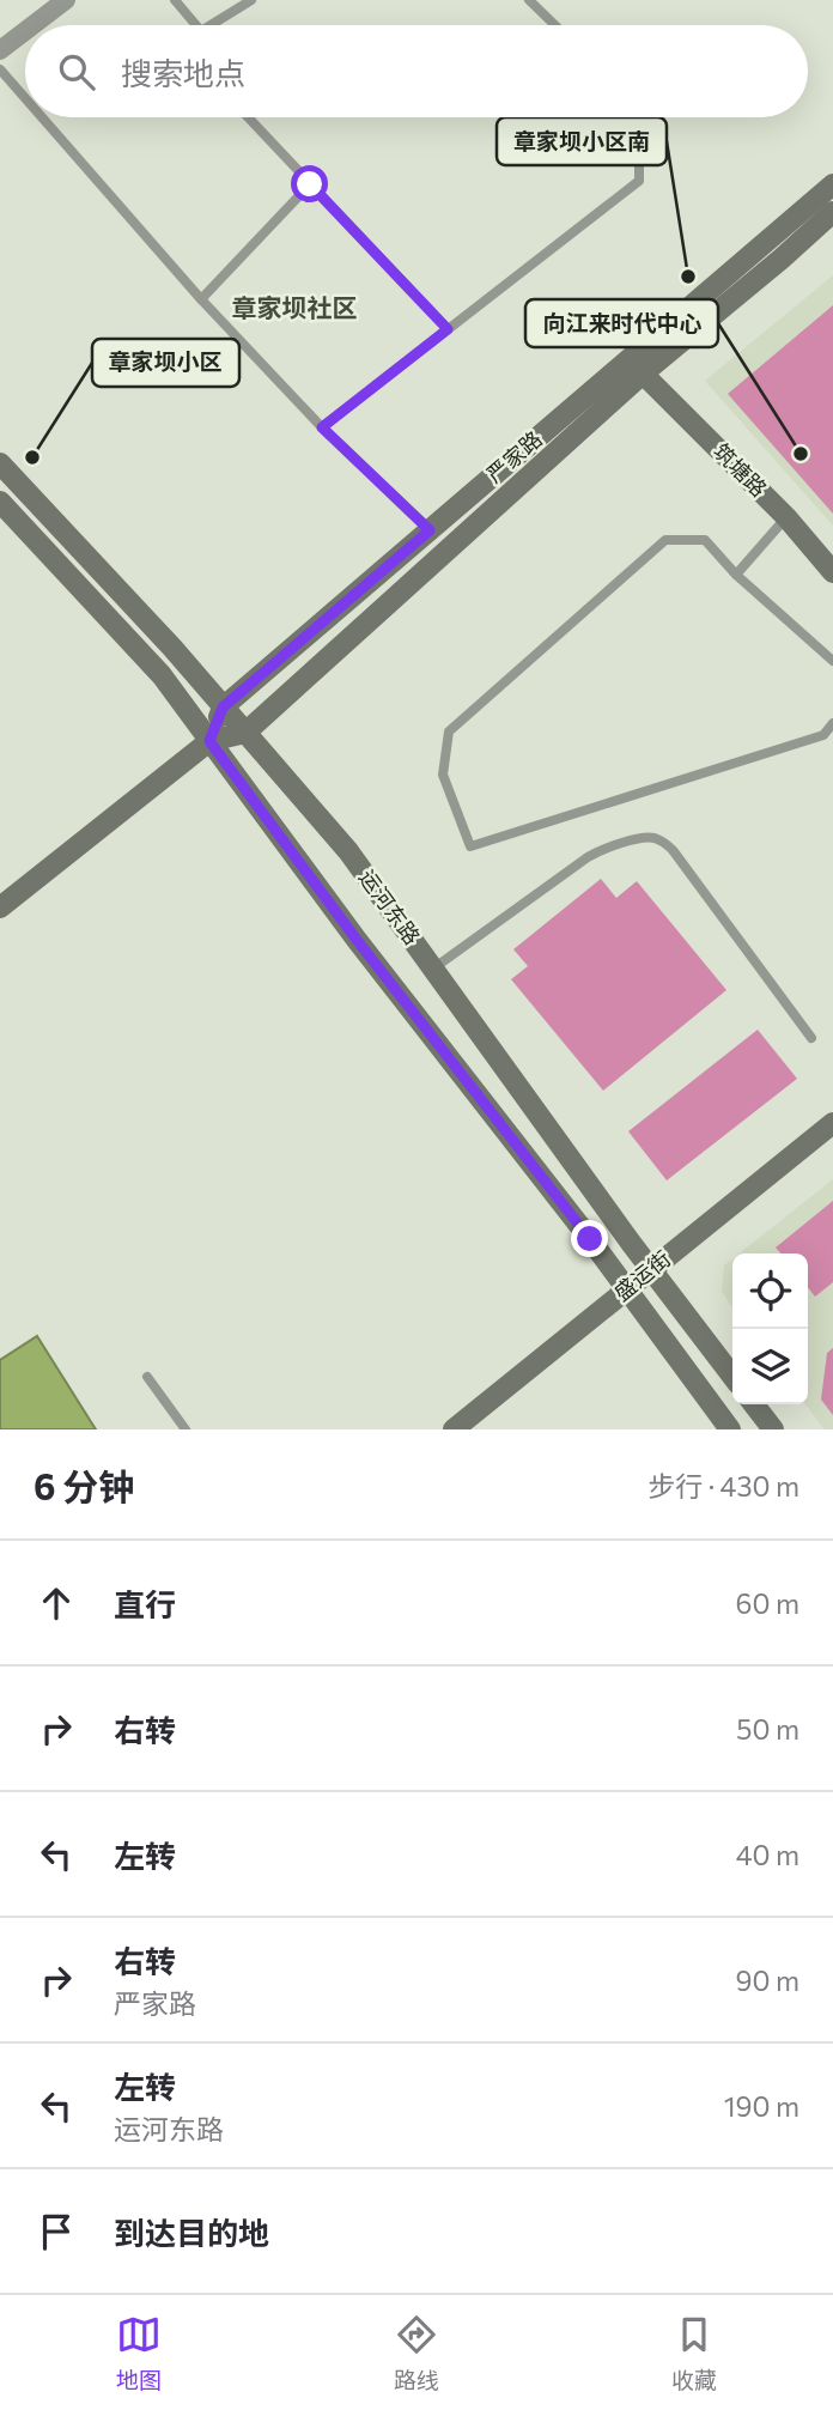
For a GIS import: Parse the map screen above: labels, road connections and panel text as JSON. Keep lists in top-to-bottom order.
{
  "streets": {
    "street": [
      "严家路",
      "筑塘路",
      "运河东路",
      "盛运街"
    ]
  },
  "crossings": [
    ["严家路", "筑塘路"],
    ["严家路", "运河东路"],
    ["运河东路", "盛运街"]
  ],
  "districts": ["章家坝社区"],
  "places": ["章家坝小区南", "向江来时代中心", "章家坝小区"],
  "page": {
    "search": "搜索地点",
    "heading": ["6 分钟", "步行 · 430 m"],
    "list": [
      ["直行", "60 m"],
      ["右转", "50 m"],
      ["左转", "40 m"],
      ["右转", "严家路", "90 m"],
      ["左转", "运河东路", "190 m"],
      "到达目的地"
    ],
    "nav": ["地图", "路线", "收藏"]
  }
}
